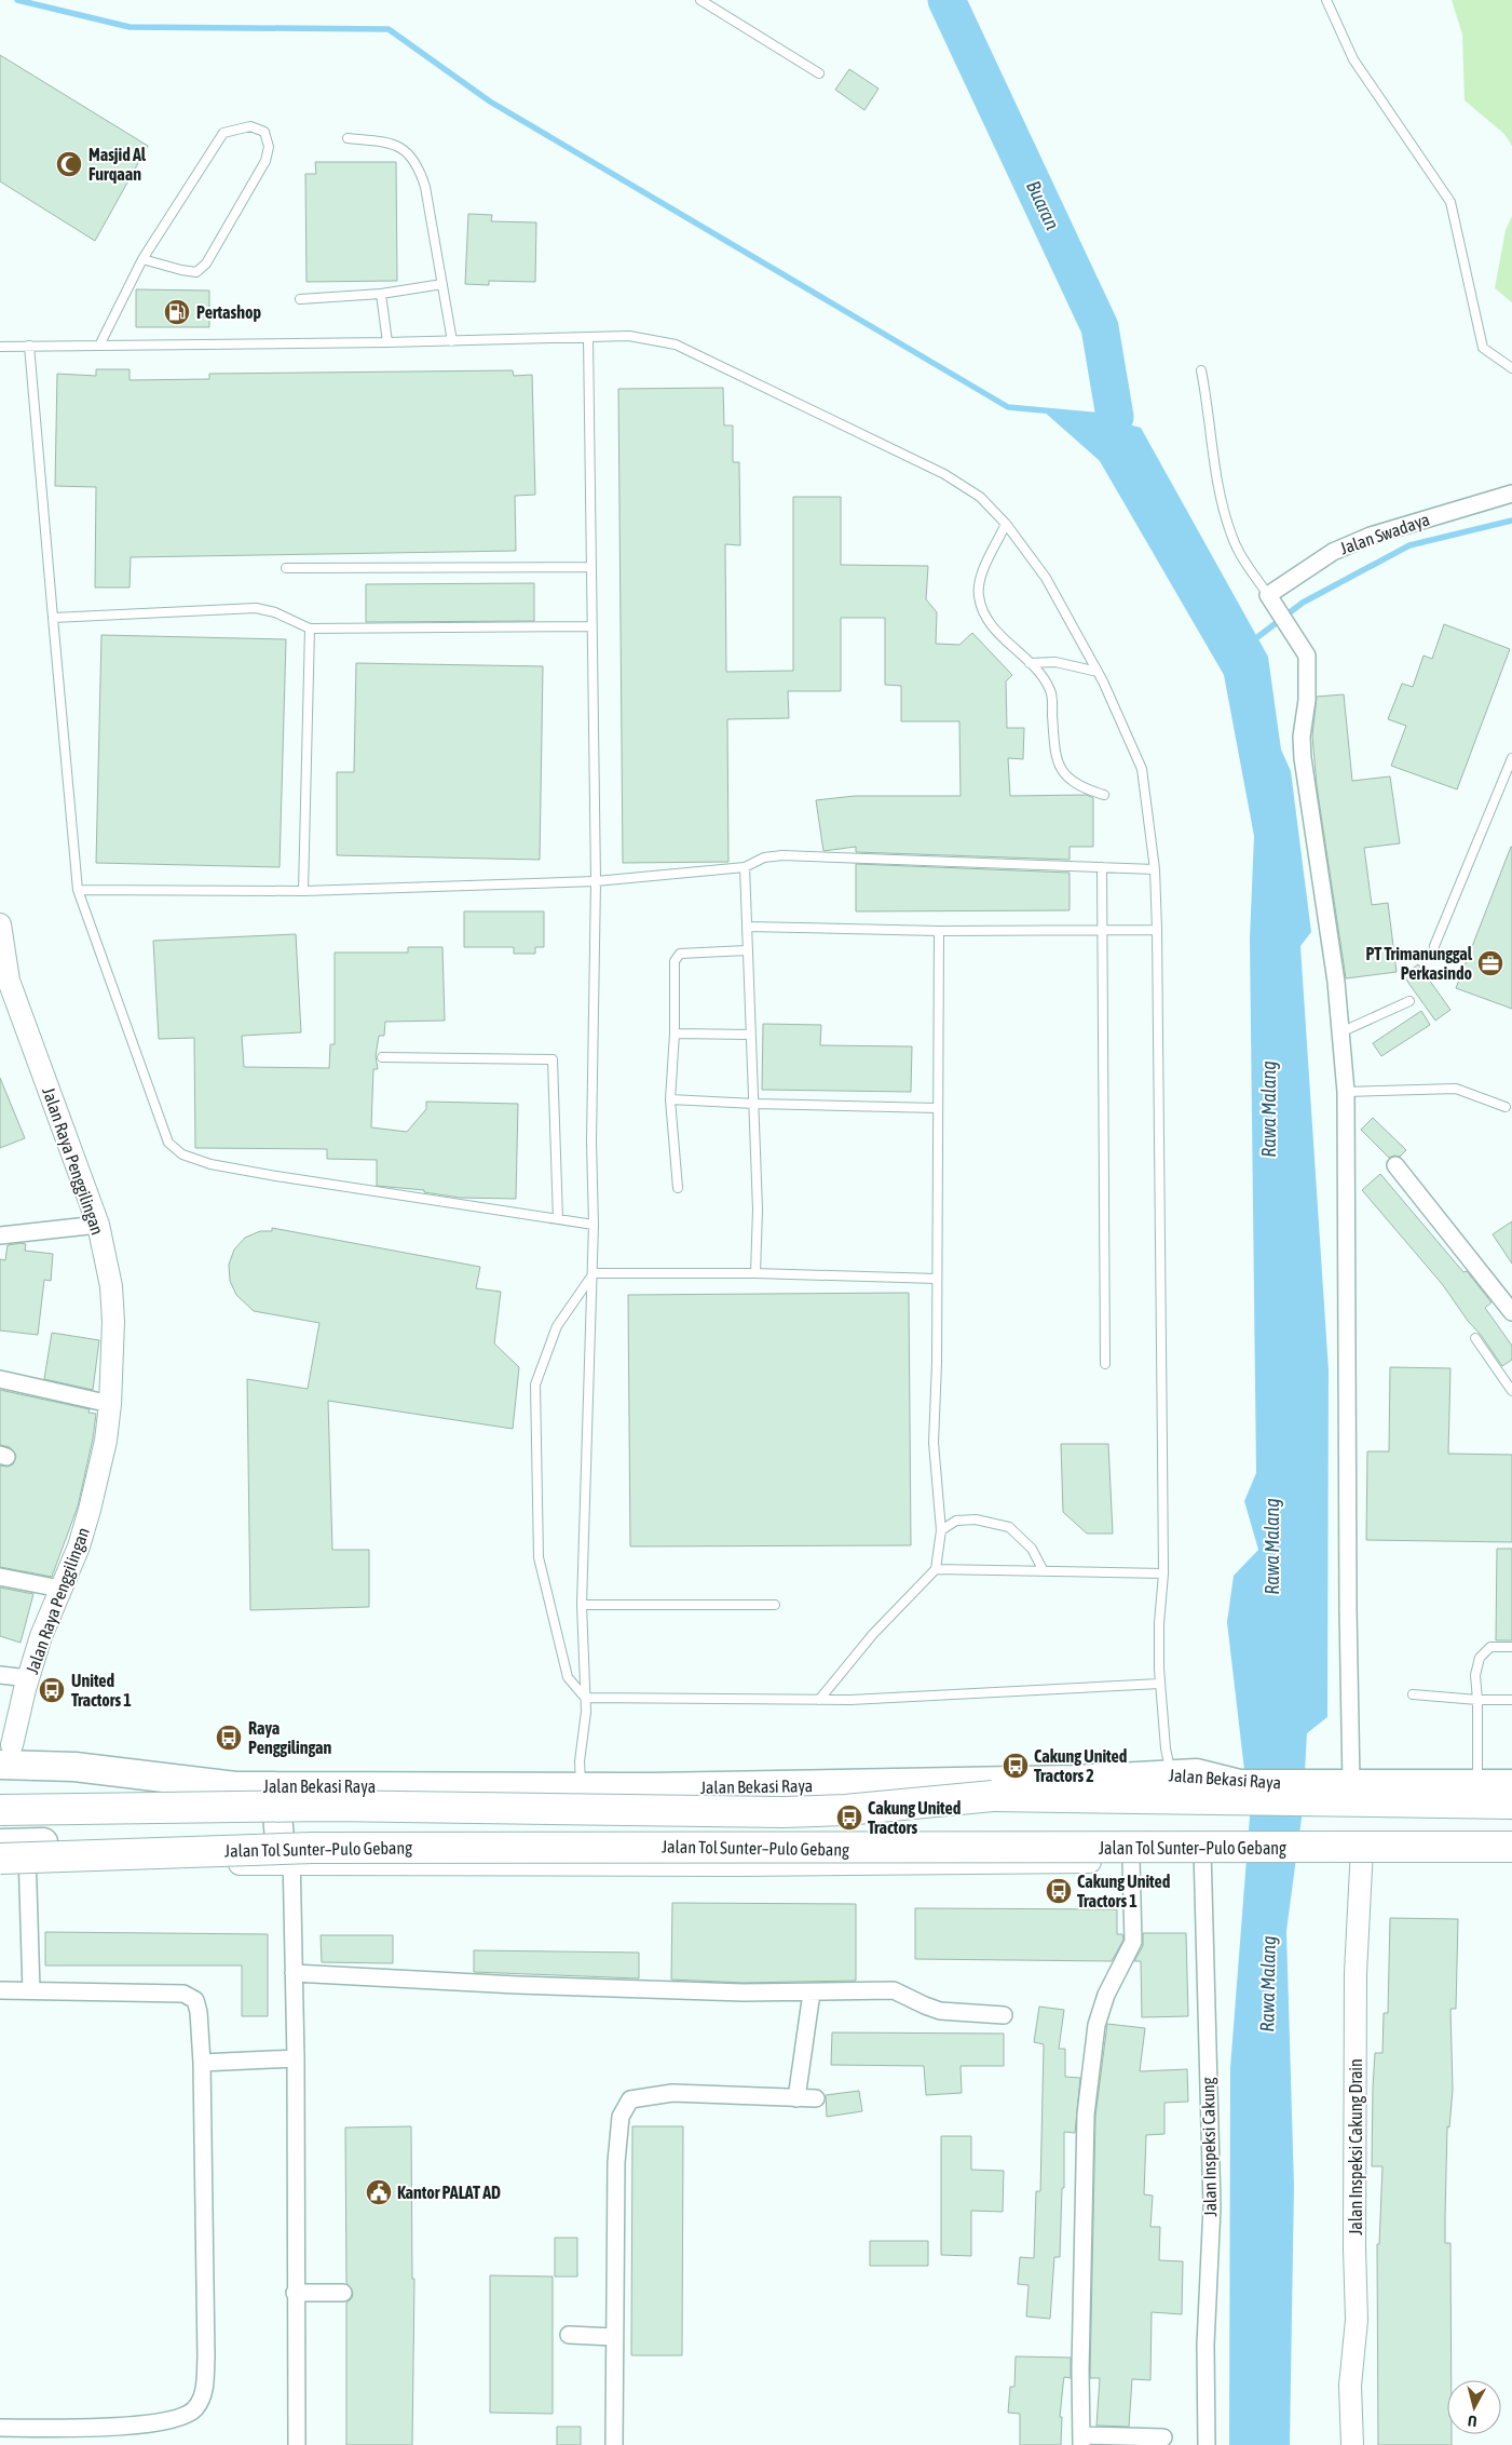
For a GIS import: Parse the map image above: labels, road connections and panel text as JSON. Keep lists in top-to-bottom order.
{
  "streets": {
    "highway": ["Jalan Bekasi Raya", "Jalan Tol Sunter–Pulo Gebang"],
    "street": [
      "Jalan Swadaya",
      "Jalan Raya Penggilingan",
      "Jalan Inspeksi Cakung",
      "Jalan Inspeksi Cakung Drain"
    ]
  },
  "crossings": [
    ["Jalan Raya Penggilingan", "Jalan Bekasi Raya"]
  ],
  "water": ["Buaran", "Rawa Malang"],
  "places": {
    "mosque": ["Masjid Al Furqaan"],
    "fuel station": ["Pertashop"],
    "office": ["PT Trimanunggal Perkasindo"],
    "bus stop": [
      "United Tractors 1",
      "Raya Penggilingan",
      "Cakung United Tractors 2",
      "Cakung United Tractors",
      "Cakung United Tractors 1"
    ],
    "public building": ["Kantor PALAT AD"]
  },
  "north": "bottom"
}
